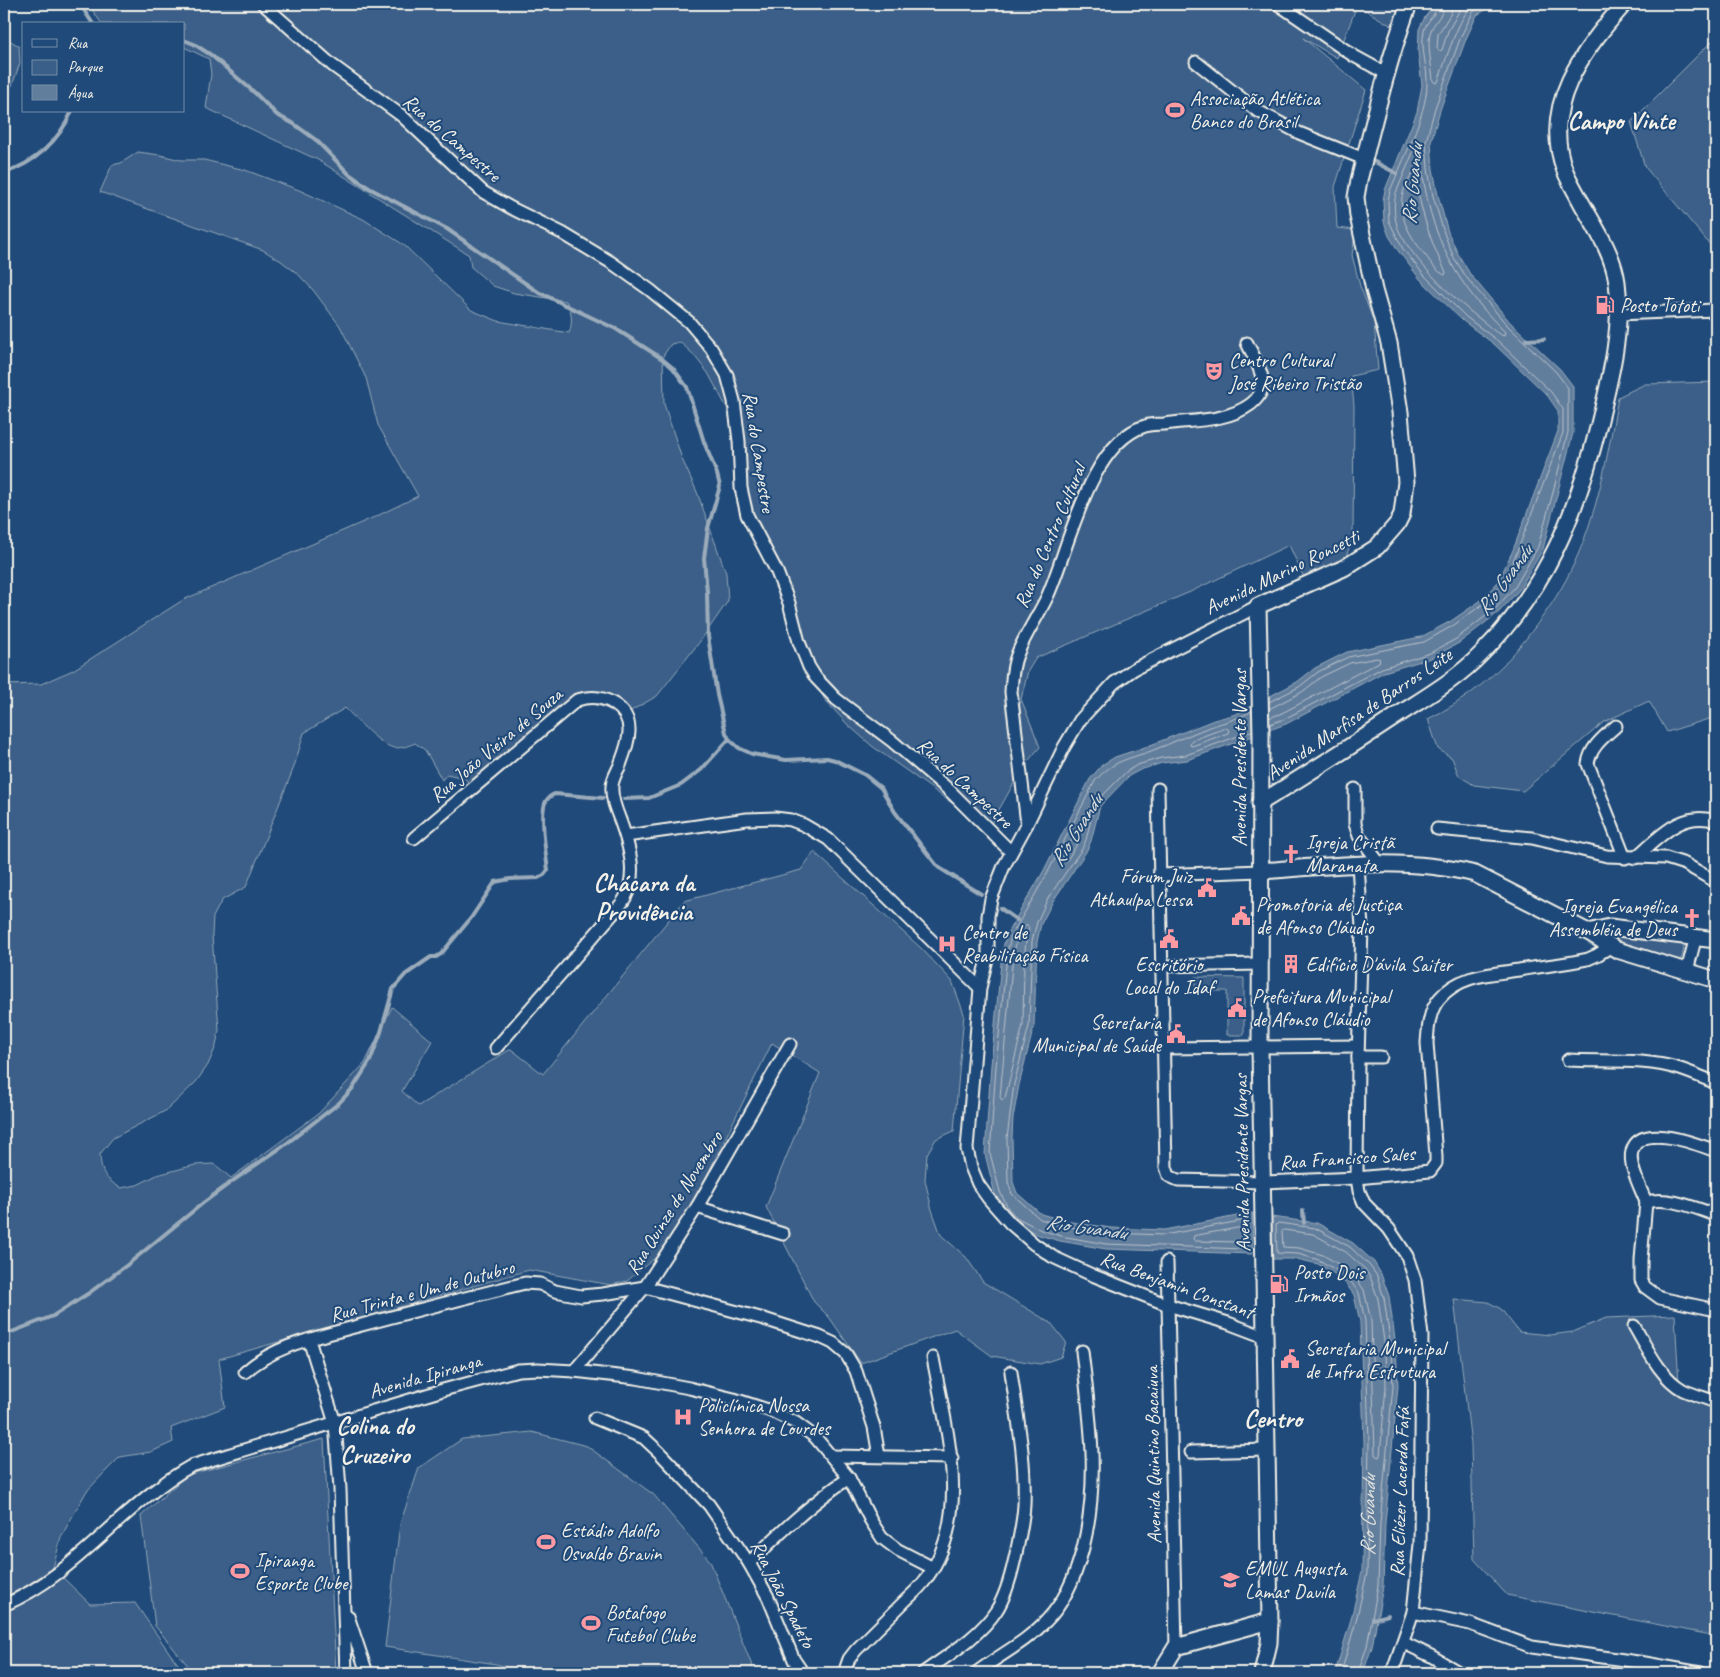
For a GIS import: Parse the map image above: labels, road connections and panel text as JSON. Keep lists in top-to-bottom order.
{
  "streets": {
    "main road": ["Avenida Marino Roncetti", "Avenida Marfisa de Barros Leite", "Avenida Presidente Vargas"],
    "street": [
      "Rua do Campestre",
      "Rua do Centro Cultural",
      "Rua João Vieira de Souza",
      "Rua Francisco Sales",
      "Rua Quinze de Novembro",
      "Rua Benjamin Constant",
      "Rua Trinta e Um de Outubro",
      "Avenida Ipiranga",
      "Avenida Quintino Bacaiuva",
      "Rua Eliézer Lacerda Fafá",
      "Rua João Spadeto"
    ]
  },
  "crossings": [
    ["Rua do Campestre", "Avenida Marino Roncetti"],
    ["Rua do Centro Cultural", "Avenida Marino Roncetti"],
    ["Avenida Marino Roncetti", "Avenida Presidente Vargas"],
    ["Avenida Marino Roncetti", "Rua Benjamin Constant"],
    ["Avenida Marfisa de Barros Leite", "Avenida Presidente Vargas"],
    ["Avenida Presidente Vargas", "Rua Francisco Sales"],
    ["Avenida Presidente Vargas", "Rua Benjamin Constant"],
    ["Rua Francisco Sales", "Rua Eliézer Lacerda Fafá"],
    ["Rua Quinze de Novembro", "Rua Trinta e Um de Outubro"],
    ["Rua Quinze de Novembro", "Avenida Ipiranga"],
    ["Rua Benjamin Constant", "Avenida Quintino Bacaiuva"]
  ],
  "districts": [
    "Campo Vinte",
    "Chácara da Providência",
    "Centro",
    "Colina do Cruzeiro"
  ],
  "water": ["Rio Guandu"],
  "places": {
    "sports": [
      "Associação Atlética Banco do Brasil",
      "Estádio Adolfo Osvaldo Bravin",
      "Ipiranga Esporte Clube",
      "Botafogo Futebol Clube"
    ],
    "fuel station": ["Posto Tototi", "Posto Dois Irmãos"],
    "theatre": ["Centro Cultural José Ribeiro Tristão"],
    "church": ["Igreja Cristã Maranata", "Igreja Evangélica Assembléia de Deus"],
    "public building": [
      "Fórum Juiz Athaulpa Lessa",
      "Promotoria de Justiça de Afonso Cláudio",
      "Escritório Local do Idaf",
      "Prefeitura Municipal de Afonso Cláudio",
      "Secretaria Municipal de Saúde",
      "Secretaria Municipal de Infra Estrutura"
    ],
    "hospital": ["Centro de Reabilitação Física", "Policlínica Nossa Senhora de Lourdes"],
    "building": ["Edifício D'ávila Saiter"],
    "school or university": ["EMUL Augusta Lamas Davila"]
  },
  "legend": ["Rua", "Parque", "Água"]
}
